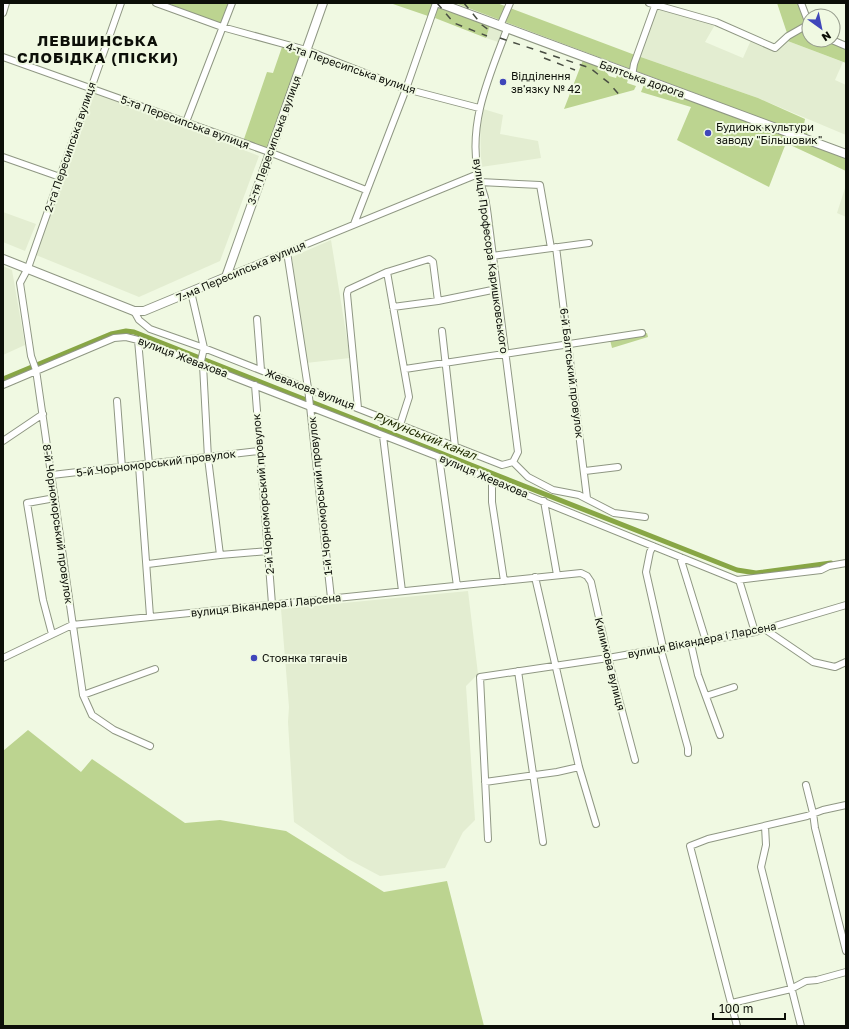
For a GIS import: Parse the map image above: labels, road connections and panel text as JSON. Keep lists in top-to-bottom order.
{
  "streets": {
    "main road": ["Балтська дорога", "3-тя Пересипська вулиця", "7-ма Пересипська вулиця"],
    "street": [
      "4-та Пересипська вулиця",
      "5-та Пересипська вулиця",
      "2-га Пересипська вулиця",
      "вулиця Професора Каришковського",
      "вулиця Жевахова",
      "6-й Балтський провулок",
      "Жевахова вулиця",
      "5-й Чорноморський провулок",
      "2-й Чорноморський провулок",
      "1-й Чорноморський провулок",
      "8-й Чорноморський провулок",
      "вулиця Вікандера і Ларсена",
      "Килимова вулиця"
    ]
  },
  "crossings": [
    ["4-та Пересипська вулиця", "3-тя Пересипська вулиця"],
    ["4-та Пересипська вулиця", "вулиця Професора Каришковського"],
    ["Балтська дорога", "вулиця Професора Каришковського"],
    ["5-та Пересипська вулиця", "3-тя Пересипська вулиця"],
    ["5-та Пересипська вулиця", "2-га Пересипська вулиця"],
    ["3-тя Пересипська вулиця", "7-ма Пересипська вулиця"],
    ["2-га Пересипська вулиця", "8-й Чорноморський провулок"],
    ["вулиця Професора Каришковського", "7-ма Пересипська вулиця"],
    ["вулиця Професора Каришковського", "6-й Балтський провулок"],
    ["вулиця Професора Каришковського", "Жевахова вулиця"],
    ["7-ма Пересипська вулиця", "Жевахова вулиця"],
    ["7-ма Пересипська вулиця", "1-й Чорноморський провулок"],
    ["вулиця Жевахова", "2-й Чорноморський провулок"],
    ["вулиця Жевахова", "1-й Чорноморський провулок"],
    ["вулиця Жевахова", "8-й Чорноморський провулок"],
    ["Жевахова вулиця", "1-й Чорноморський провулок"],
    ["5-й Чорноморський провулок", "2-й Чорноморський провулок"],
    ["5-й Чорноморський провулок", "8-й Чорноморський провулок"],
    ["2-й Чорноморський провулок", "вулиця Вікандера і Ларсена"],
    ["1-й Чорноморський провулок", "вулиця Вікандера і Ларсена"],
    ["8-й Чорноморський провулок", "вулиця Вікандера і Ларсена"],
    ["вулиця Вікандера і Ларсена", "Килимова вулиця"]
  ],
  "districts": ["ЛЕВШИНСЬКА СЛОБІДКА (ПІСКИ)"],
  "water": ["Румунський канал"],
  "places": ["Відділення зв'язку № 42", "Будинок культури заводу \"Більшовик\"", "Стоянка тягачів"],
  "scale_bar": "100 m",
  "north": "bottom right"
}
